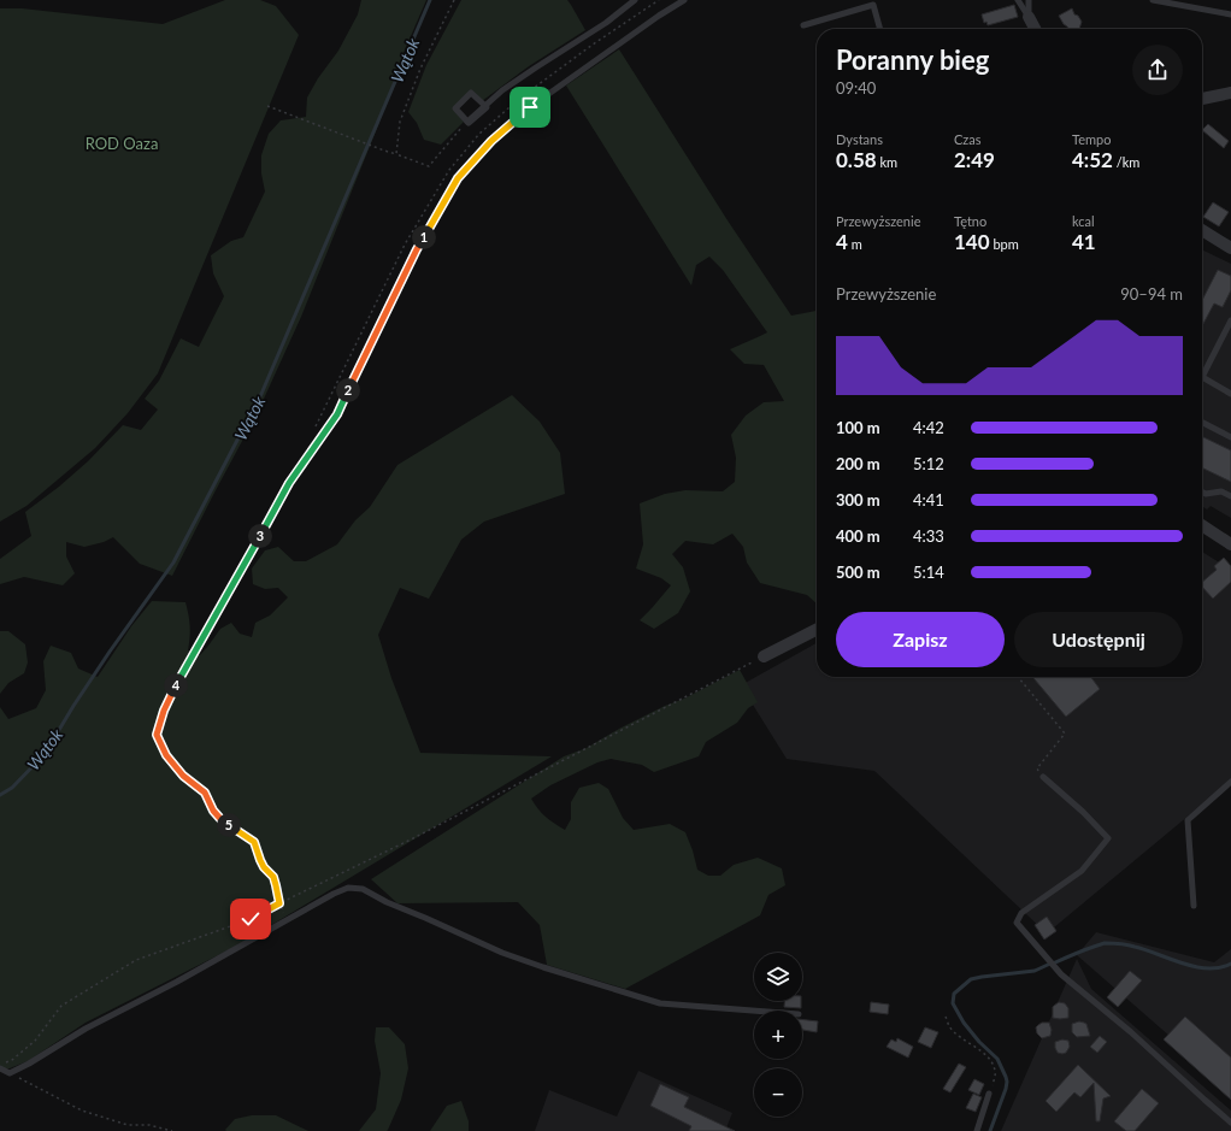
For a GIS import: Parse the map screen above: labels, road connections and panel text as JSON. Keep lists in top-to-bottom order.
{
  "water": ["Wątok"],
  "parks": ["ROD Oaza"],
  "page": {
    "heading": ["Poranny bieg", "09:40"],
    "stats": [
      ["Dystans", "0.58 km"],
      ["Czas", "2:49"],
      ["Tempo", "4:52 /km"],
      ["Przewyższenie", "4 m"],
      ["Tętno", "140 bpm"],
      ["kcal", "41"]
    ],
    "pins": [
      "1",
      "2",
      "3",
      "4",
      "5"
    ],
    "chart": ["Przewyższenie", "90–94 m"],
    "list": [
      {
        "name": "100 m",
        "note": "4:42"
      },
      {
        "name": "200 m",
        "note": "5:12"
      },
      {
        "name": "300 m",
        "note": "4:41"
      },
      {
        "name": "400 m",
        "note": "4:33"
      },
      {
        "name": "500 m",
        "note": "5:14"
      }
    ],
    "buttons": ["Zapisz", "Udostępnij"],
    "map_buttons": ["+", "−"]
  }
}
